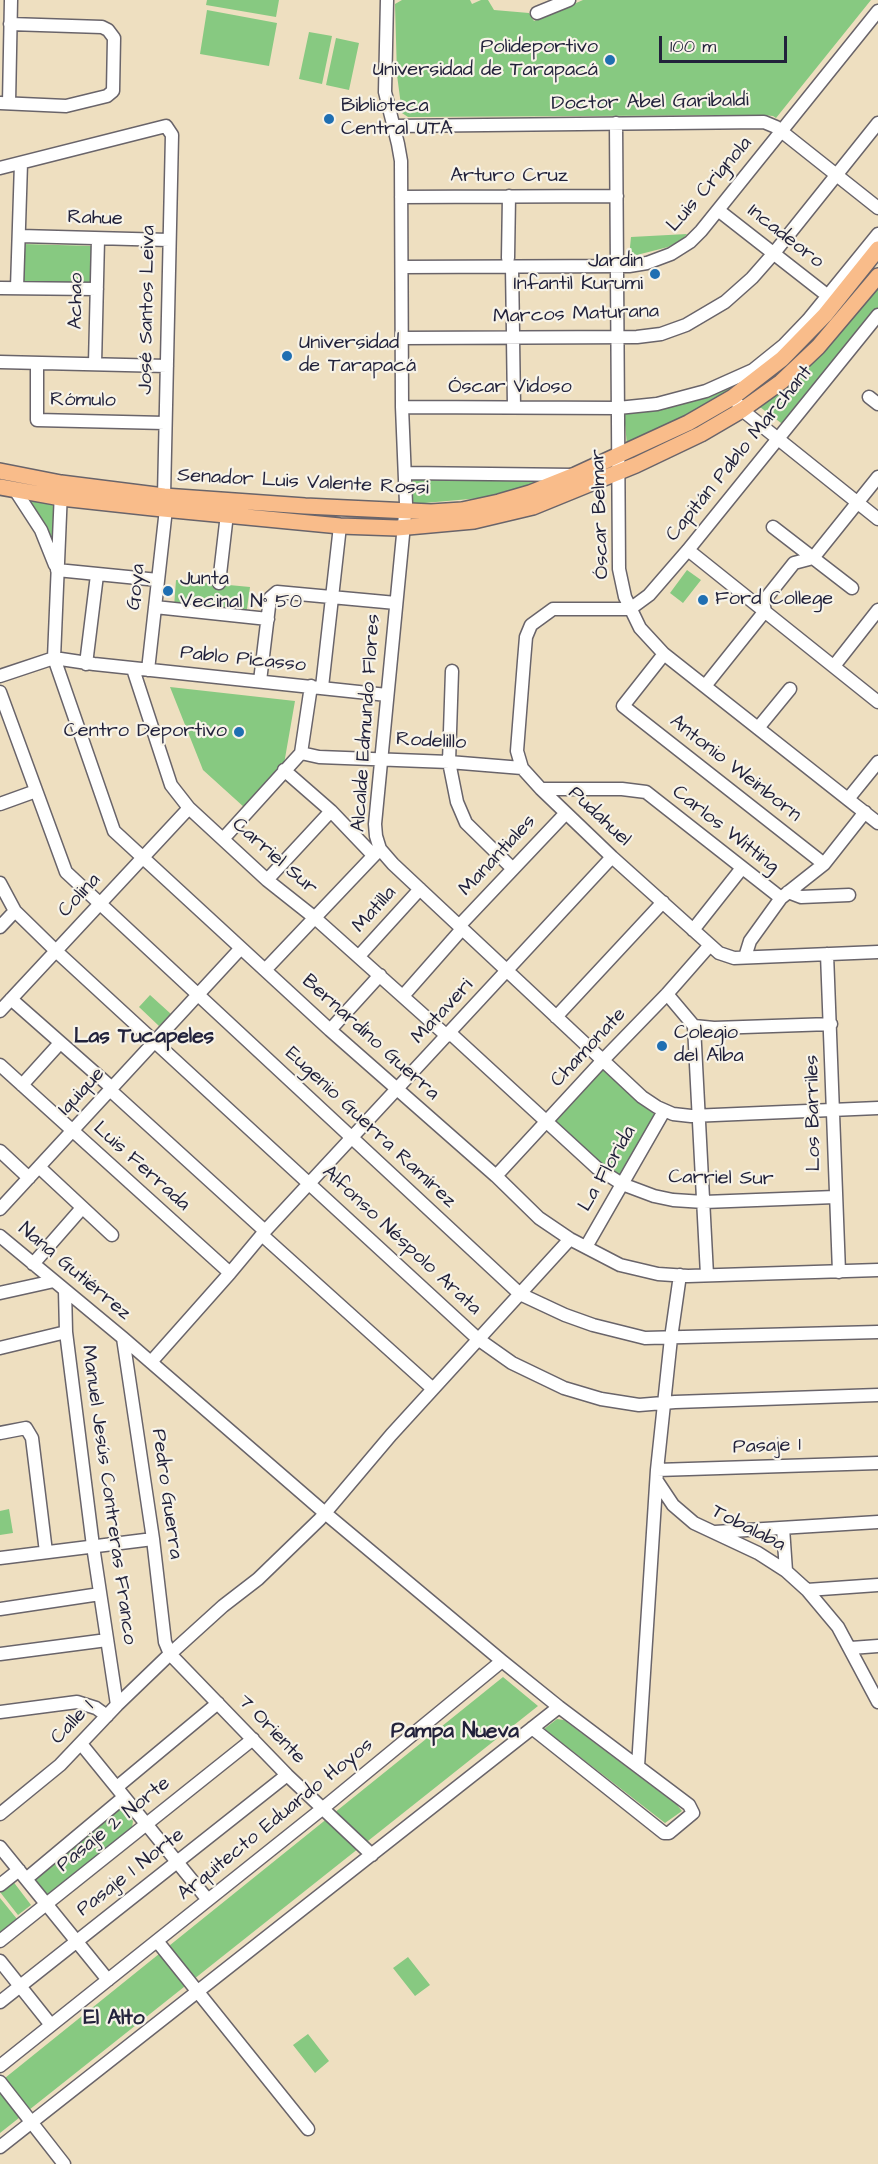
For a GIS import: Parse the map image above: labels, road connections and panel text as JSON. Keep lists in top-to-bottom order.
{
  "streets": {
    "main road": ["Senador Luis Valente Rossi"],
    "street": [
      "Doctor Abel Garibaldi",
      "Arturo Cruz",
      "Luis Crignola",
      "Rahue",
      "Incadeoro",
      "Achao",
      "José Santos Leiva",
      "Marcos Maturana",
      "Óscar Vidoso",
      "Rómulo",
      "Capitán Pablo Marchant",
      "Óscar Belmar",
      "Goya",
      "Pablo Picasso",
      "Alcalde Edmundo Flores",
      "Rodelillo",
      "Antonio Weinborn",
      "Pudahuel",
      "Carlos Witting",
      "Manantiales",
      "Carriel Sur",
      "Colina",
      "Matilla",
      "Mataveri",
      "Bernardino Guerra",
      "Chamonate",
      "Iquique",
      "Los Barriles",
      "Eugenio Guerra Ramírez",
      "Luis Ferrada",
      "La Florida",
      "Alfonso Néspolo Arata",
      "Nana Gutiérrez",
      "Pasaje 1",
      "Pedro Guerra",
      "Manuel Jesús Contreras Franco",
      "Tobalaba",
      "Calle 1",
      "7 Oriente",
      "Arquitecto Eduardo Hoyos",
      "Pasaje 2 Norte",
      "Pasaje 1 Norte"
    ]
  },
  "crossings": [
    ["Doctor Abel Garibaldi", "Luis Crignola"],
    ["Doctor Abel Garibaldi", "Marcos Maturana"],
    ["Doctor Abel Garibaldi", "Óscar Belmar"],
    ["Doctor Abel Garibaldi", "Alcalde Edmundo Flores"],
    ["Arturo Cruz", "Óscar Belmar"],
    ["Arturo Cruz", "Alcalde Edmundo Flores"],
    ["Luis Crignola", "Incadeoro"],
    ["Luis Crignola", "Óscar Belmar"],
    ["Luis Crignola", "Alcalde Edmundo Flores"],
    ["Rahue", "Achao"],
    ["Rahue", "José Santos Leiva"],
    ["Incadeoro", "Marcos Maturana"],
    ["Incadeoro", "Óscar Vidoso"],
    ["José Santos Leiva", "Rómulo"],
    ["José Santos Leiva", "Senador Luis Valente Rossi"],
    ["José Santos Leiva", "Goya"],
    ["Marcos Maturana", "Óscar Belmar"],
    ["Marcos Maturana", "Alcalde Edmundo Flores"],
    ["Óscar Vidoso", "Óscar Belmar"],
    ["Óscar Vidoso", "Alcalde Edmundo Flores"],
    ["Capitán Pablo Marchant", "Óscar Belmar"],
    ["Senador Luis Valente Rossi", "Óscar Belmar"],
    ["Senador Luis Valente Rossi", "Goya"],
    ["Senador Luis Valente Rossi", "Alcalde Edmundo Flores"],
    ["Senador Luis Valente Rossi", "Bernardino Guerra"],
    ["Óscar Belmar", "Antonio Weinborn"],
    ["Goya", "Pablo Picasso"],
    ["Pablo Picasso", "Alcalde Edmundo Flores"],
    ["Pablo Picasso", "Carriel Sur"],
    ["Pablo Picasso", "Bernardino Guerra"],
    ["Alcalde Edmundo Flores", "Rodelillo"],
    ["Alcalde Edmundo Flores", "Manantiales"],
    ["Alcalde Edmundo Flores", "Matilla"],
    ["Alcalde Edmundo Flores", "Mataveri"],
    ["Alcalde Edmundo Flores", "Chamonate"],
    ["Alcalde Edmundo Flores", "Los Barriles"],
    ["Alcalde Edmundo Flores", "La Florida"],
    ["Rodelillo", "Pudahuel"],
    ["Pudahuel", "Carlos Witting"],
    ["Pudahuel", "Manantiales"],
    ["Pudahuel", "Mataveri"],
    ["Pudahuel", "Chamonate"],
    ["Pudahuel", "Los Barriles"],
    ["Manantiales", "Carriel Sur"],
    ["Carriel Sur", "Colina"],
    ["Carriel Sur", "Matilla"],
    ["Carriel Sur", "Mataveri"],
    ["Carriel Sur", "Chamonate"],
    ["Carriel Sur", "Los Barriles"],
    ["Carriel Sur", "La Florida"],
    ["Colina", "Bernardino Guerra"],
    ["Colina", "Eugenio Guerra Ramírez"],
    ["Colina", "Alfonso Néspolo Arata"],
    ["Mataveri", "Bernardino Guerra"],
    ["Mataveri", "Eugenio Guerra Ramírez"],
    ["Mataveri", "Luis Ferrada"],
    ["Mataveri", "Alfonso Néspolo Arata"],
    ["Mataveri", "Nana Gutiérrez"],
    ["Bernardino Guerra", "Chamonate"],
    ["Bernardino Guerra", "Iquique"],
    ["Bernardino Guerra", "Los Barriles"],
    ["Bernardino Guerra", "La Florida"],
    ["Iquique", "Eugenio Guerra Ramírez"],
    ["Iquique", "Luis Ferrada"],
    ["Iquique", "Alfonso Néspolo Arata"],
    ["Nana Gutiérrez", "Pedro Guerra"],
    ["Nana Gutiérrez", "Manuel Jesús Contreras Franco"],
    ["Nana Gutiérrez", "Calle 1"],
    ["Nana Gutiérrez", "Arquitecto Eduardo Hoyos"],
    ["Pasaje 1", "Tobalaba"],
    ["Pedro Guerra", "Calle 1"],
    ["Pedro Guerra", "7 Oriente"],
    ["Manuel Jesús Contreras Franco", "Calle 1"],
    ["Calle 1", "7 Oriente"],
    ["7 Oriente", "Arquitecto Eduardo Hoyos"],
    ["7 Oriente", "Pasaje 2 Norte"],
    ["7 Oriente", "Pasaje 1 Norte"]
  ],
  "districts": ["Las Tucapeles", "Pampa Nueva", "El Alto"],
  "places": [
    "Polideportivo Universidad de Tarapacá",
    "Biblioteca Central UTA",
    "Jardin Infantil Kurumi",
    "Universidad de Tarapacá",
    "Junta Vecinal N° 50",
    "Ford College",
    "Centro Deportivo",
    "Colegio del Alba"
  ],
  "scale_bar": "100 m"
}
